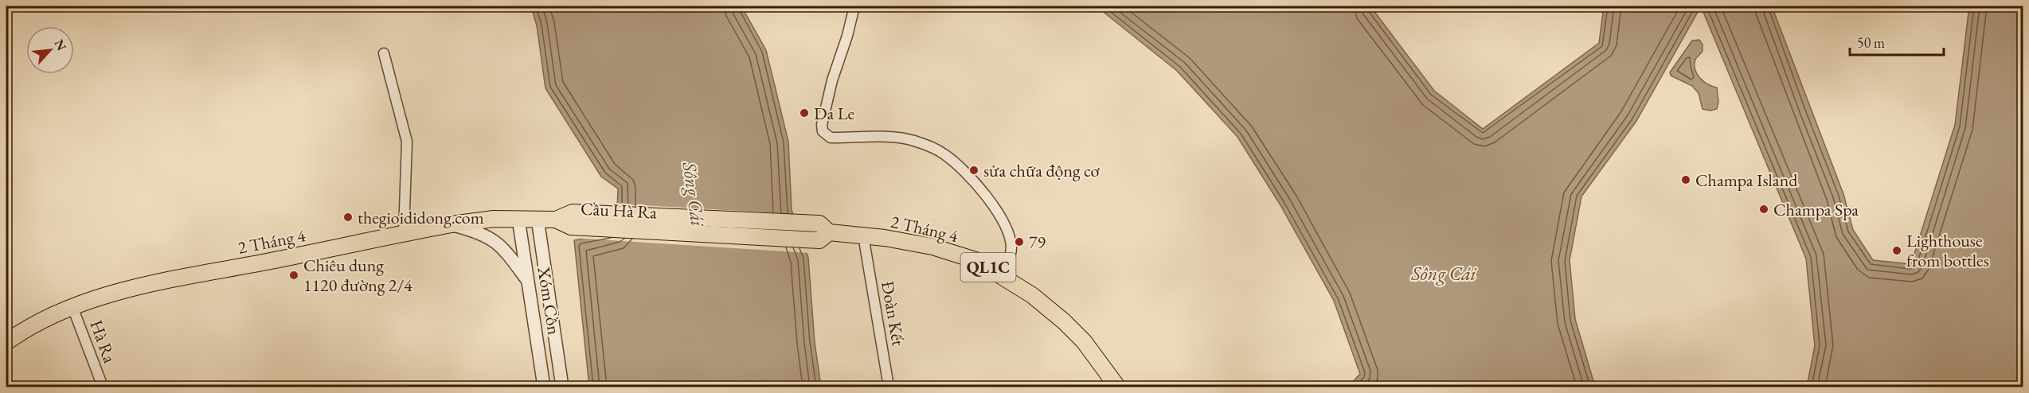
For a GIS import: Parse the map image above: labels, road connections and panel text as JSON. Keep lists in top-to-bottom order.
{
  "streets": {
    "main road": ["Cầu Hà Ra", "2 Tháng 4", "QL1C"],
    "street": ["Xóm Cồn", "Đoàn Kết", "Hà Ra"]
  },
  "crossings": [
    ["Cầu Hà Ra", "2 Tháng 4"],
    ["2 Tháng 4", "Xóm Cồn"],
    ["2 Tháng 4", "Hà Ra"]
  ],
  "water": ["Sông Cái"],
  "places": [
    "Da Le",
    "sửa chữa động cơ",
    "Champa Island",
    "Champa Spa",
    "thegioididong.com",
    "79",
    "Lighthouse from bottles",
    "Chiêu dung 1120 đường 2/4"
  ],
  "scale_bar": "50 m",
  "north": "top right"
}
